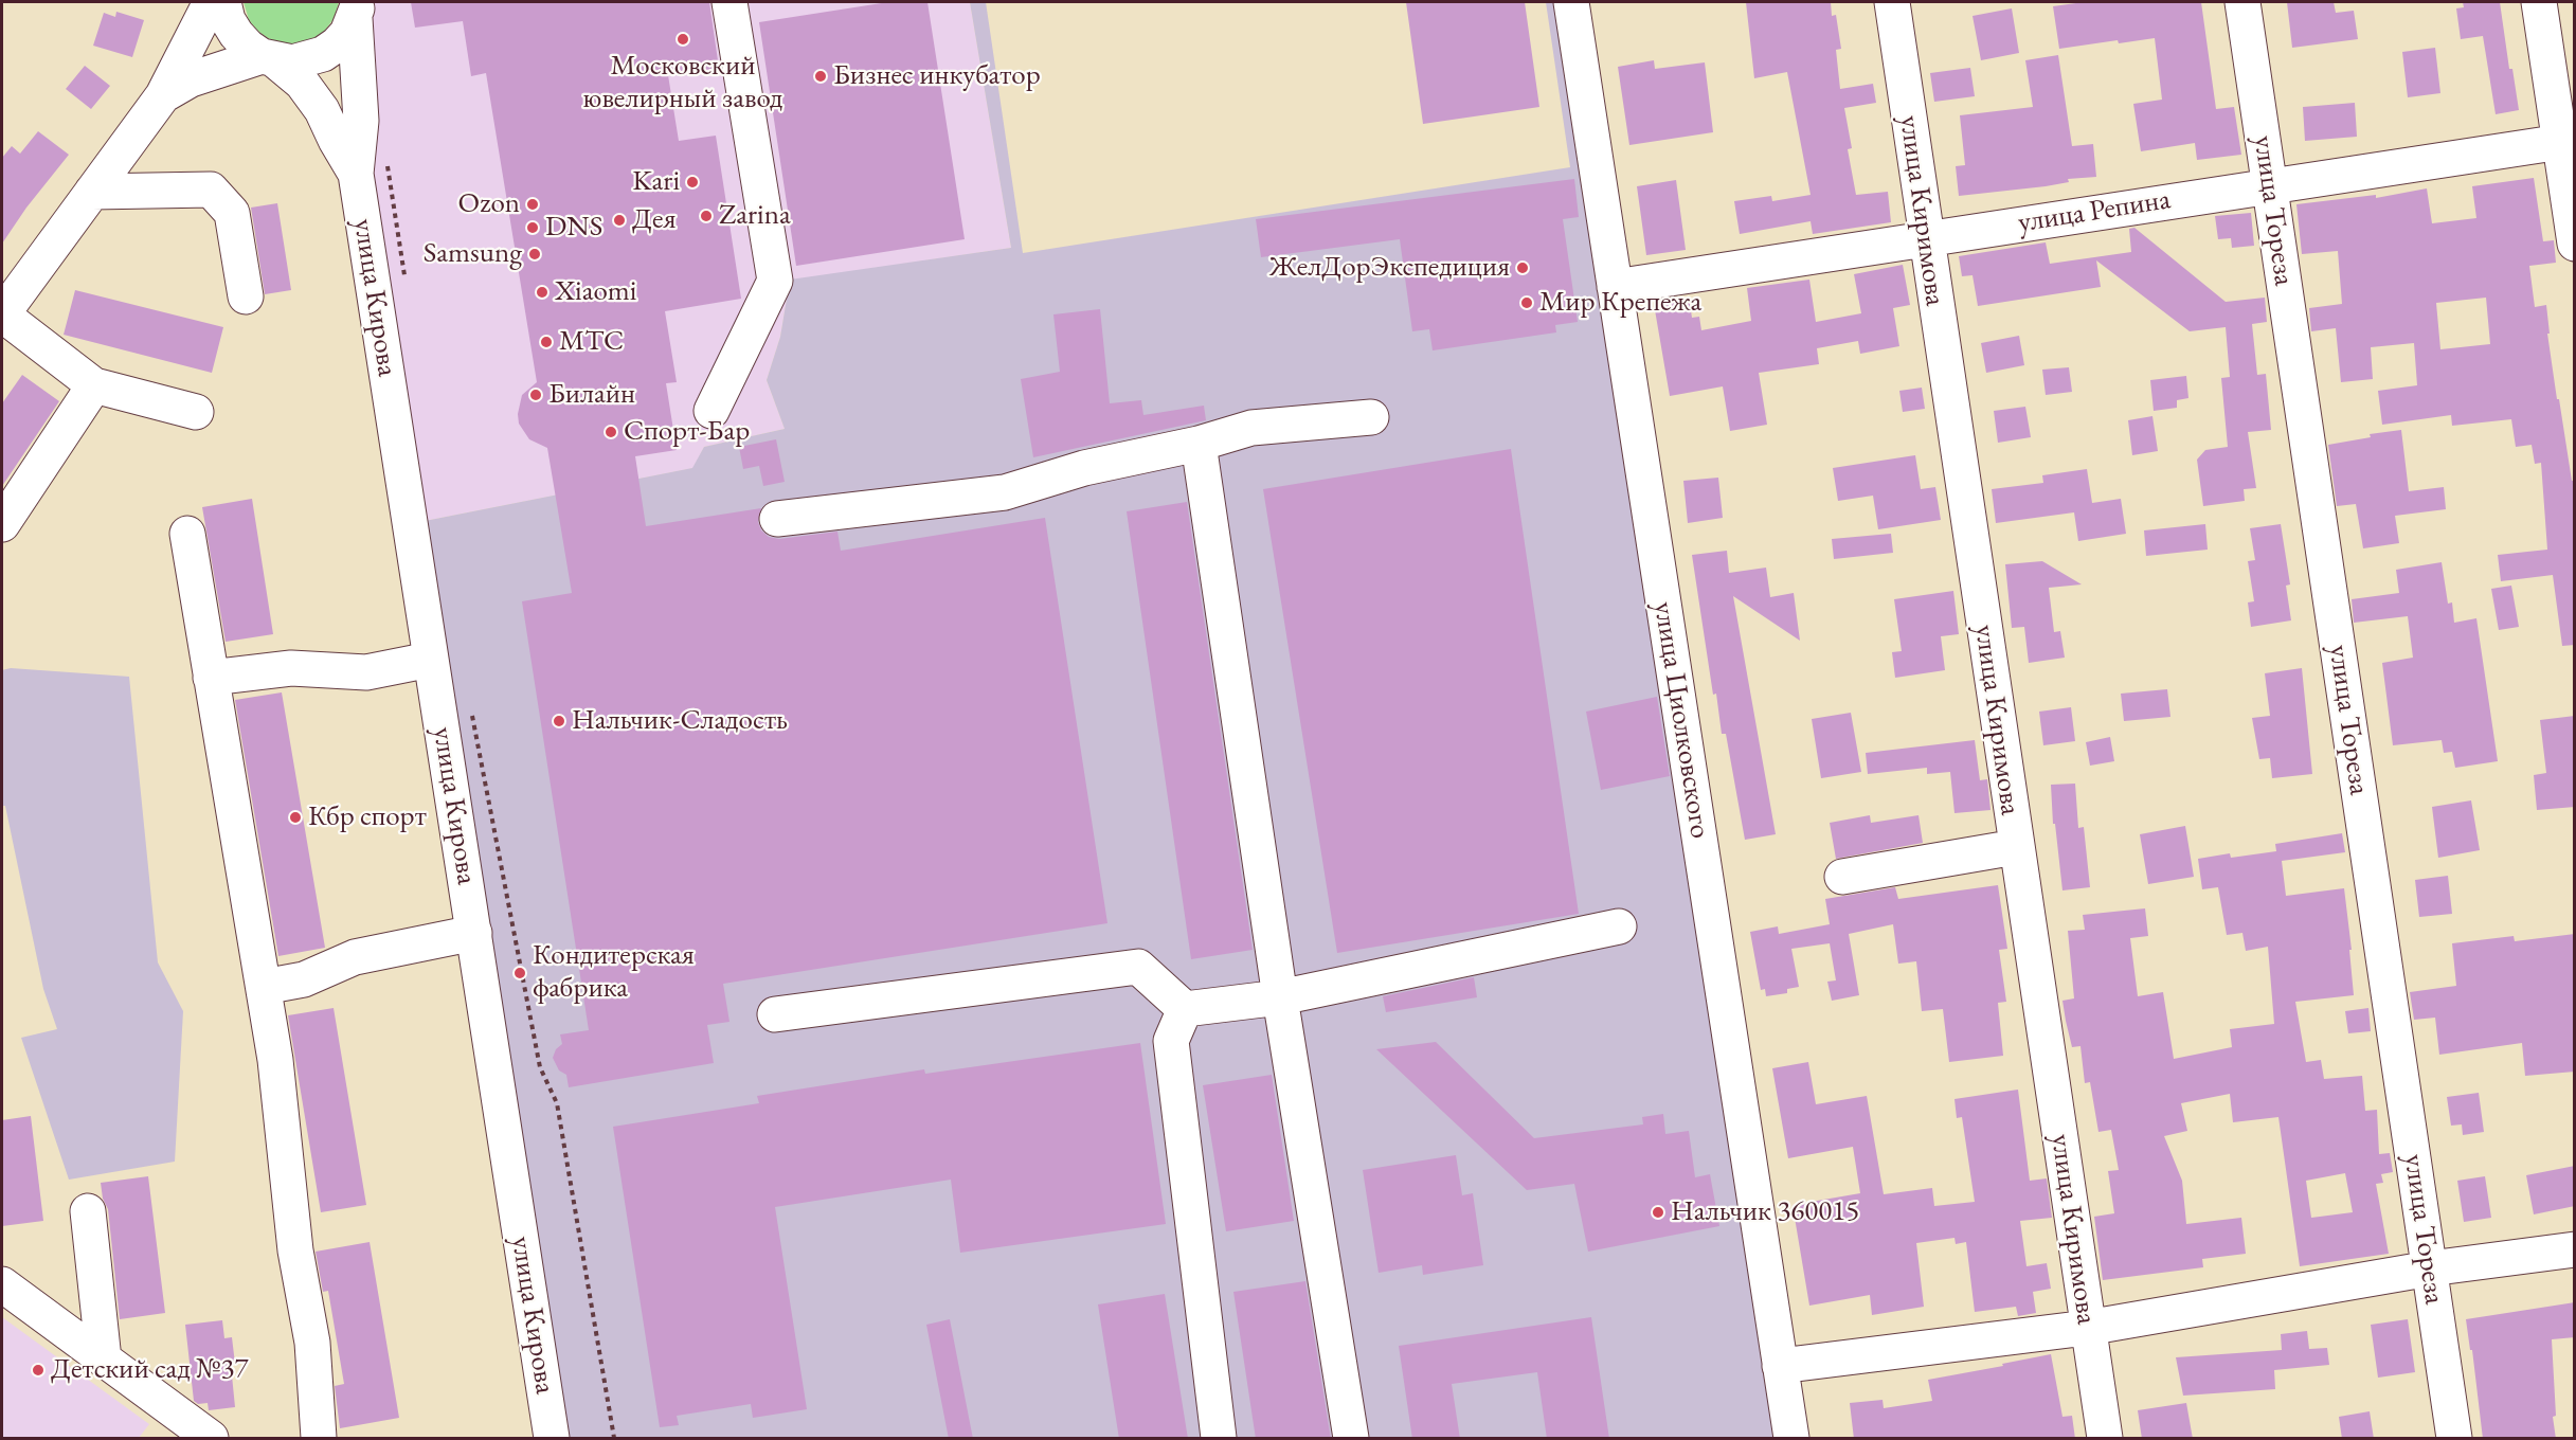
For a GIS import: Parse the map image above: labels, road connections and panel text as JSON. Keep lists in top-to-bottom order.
{
  "streets": {
    "street": [
      "улица Киримова",
      "улица Тореза",
      "улица Репина",
      "улица Кирова",
      "улица Циолковского"
    ]
  },
  "crossings": [
    ["улица Киримова", "улица Репина"],
    ["улица Тореза", "улица Репина"],
    ["улица Репина", "улица Циолковского"]
  ],
  "places": [
    "Московский ювелирный завод",
    "Бизнес инкубатор",
    "Kari",
    "Ozon",
    "Zarina",
    "Дея",
    "DNS",
    "Samsung",
    "ЖелДорЭкспедиция",
    "Xiaomi",
    "Мир Крепежа",
    "МТС",
    "Билайн",
    "Спорт-Бар",
    "Нальчик-Сладость",
    "Кбр спорт",
    "Кондитерская фабрика",
    "Нальчик 360015",
    "Детский сад №37"
  ]
}
